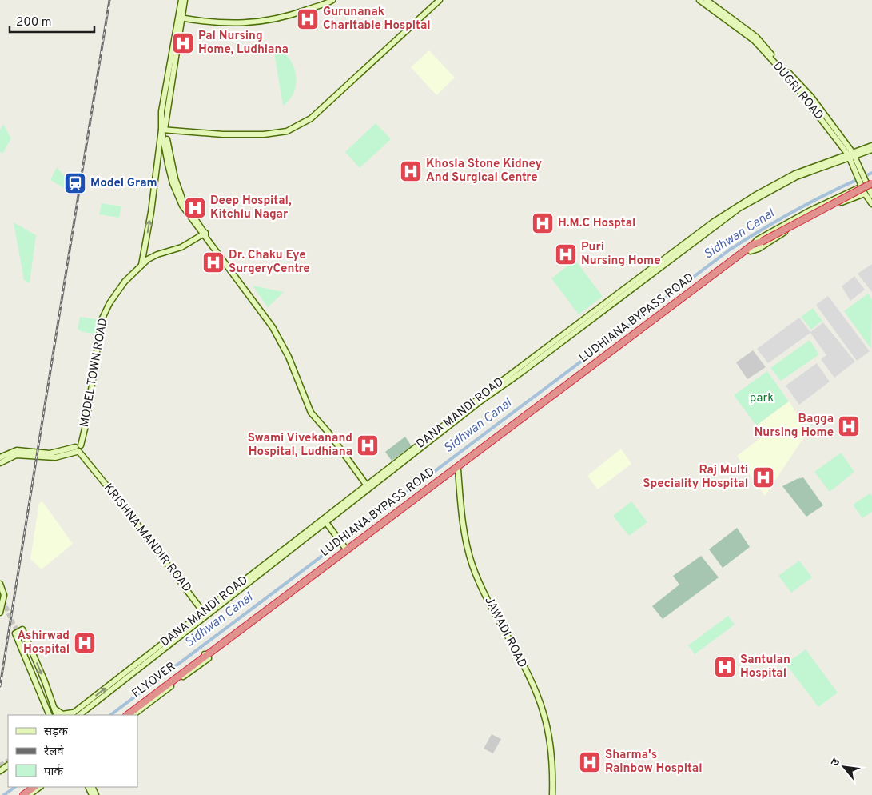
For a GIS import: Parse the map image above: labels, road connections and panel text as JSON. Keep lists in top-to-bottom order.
{
  "streets": {
    "highway": ["LUDHIANA BYPASS ROAD", "FLYOVER"],
    "street": [
      "DUGRI ROAD",
      "MODEL TOWN ROAD",
      "DANA MANDI ROAD",
      "KRISHNA MANDIR ROAD",
      "JAWADI ROAD"
    ]
  },
  "crossings": [
    ["DUGRI ROAD", "DANA MANDI ROAD"],
    ["LUDHIANA BYPASS ROAD", "JAWADI ROAD"],
    ["LUDHIANA BYPASS ROAD", "FLYOVER"],
    ["MODEL TOWN ROAD", "KRISHNA MANDIR ROAD"],
    ["DANA MANDI ROAD", "KRISHNA MANDIR ROAD"]
  ],
  "water": ["Sidhwan Canal"],
  "parks": ["park"],
  "places": {
    "hospital": [
      "Gurunanak Charitable Hospital",
      "Pal Nursing Home, Ludhiana",
      "Khosla Stone Kidney And Surgical Centre",
      "Deep Hospital, Kitchlu Nagar",
      "H.M.C Hosptal",
      "Puri Nursing Home",
      "Dr. Chaku Eye SurgeryCentre",
      "Bagga Nursing Home",
      "Swami Vivekanand Hospital, Ludhiana",
      "Raj Multi Speciality Hospital",
      "Ashirwad Hospital",
      "Santulan Hospital",
      "Sharma's Rainbow Hospital"
    ],
    "station": ["Model Gram"]
  },
  "legend": ["सड़क", "रेलवे", "पार्क"],
  "scale_bar": "200 m",
  "north": "top left"
}
